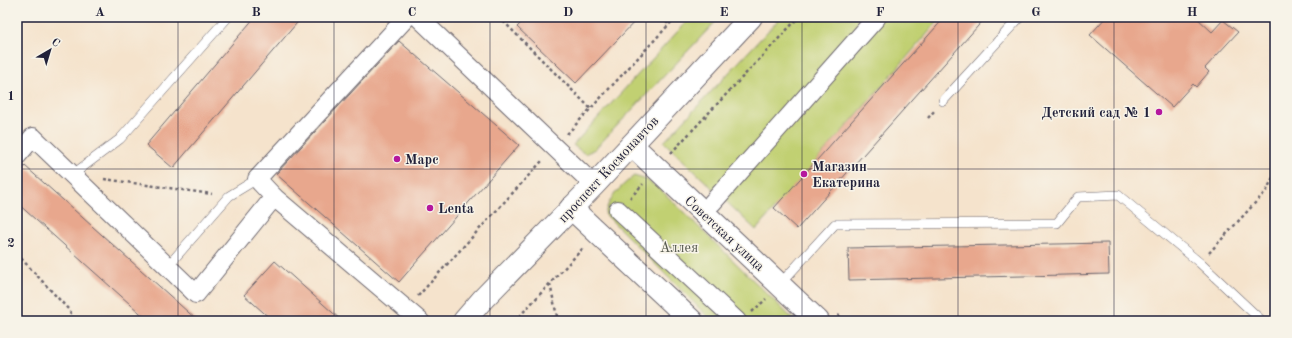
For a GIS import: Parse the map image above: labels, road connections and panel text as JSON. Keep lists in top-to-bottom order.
{
  "streets": {
    "street": ["проспект Космонавтов", "Советская улица"]
  },
  "crossings": [
    ["проспект Космонавтов", "Советская улица"]
  ],
  "parks": ["Аллея"],
  "places": [
    "Детский сад № 1",
    "Марс",
    "Магазин Екатерина",
    "Lenta"
  ],
  "north": "top right",
  "grid": {
    "columns": [
      "A",
      "B",
      "C",
      "D",
      "E",
      "F",
      "G",
      "H"
    ],
    "rows": ["1", "2"]
  }
}
